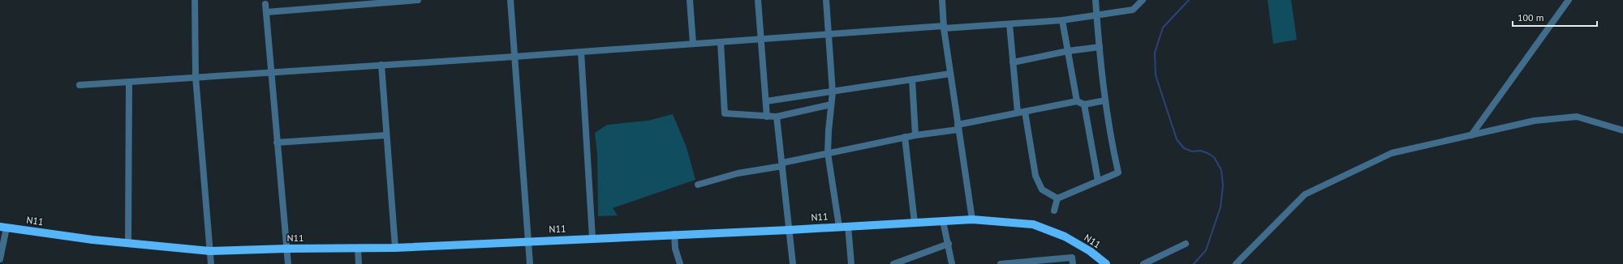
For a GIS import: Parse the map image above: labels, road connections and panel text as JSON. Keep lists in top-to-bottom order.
{
  "streets": {
    "main road": ["N11"]
  },
  "scale_bar": "100 m"
}
